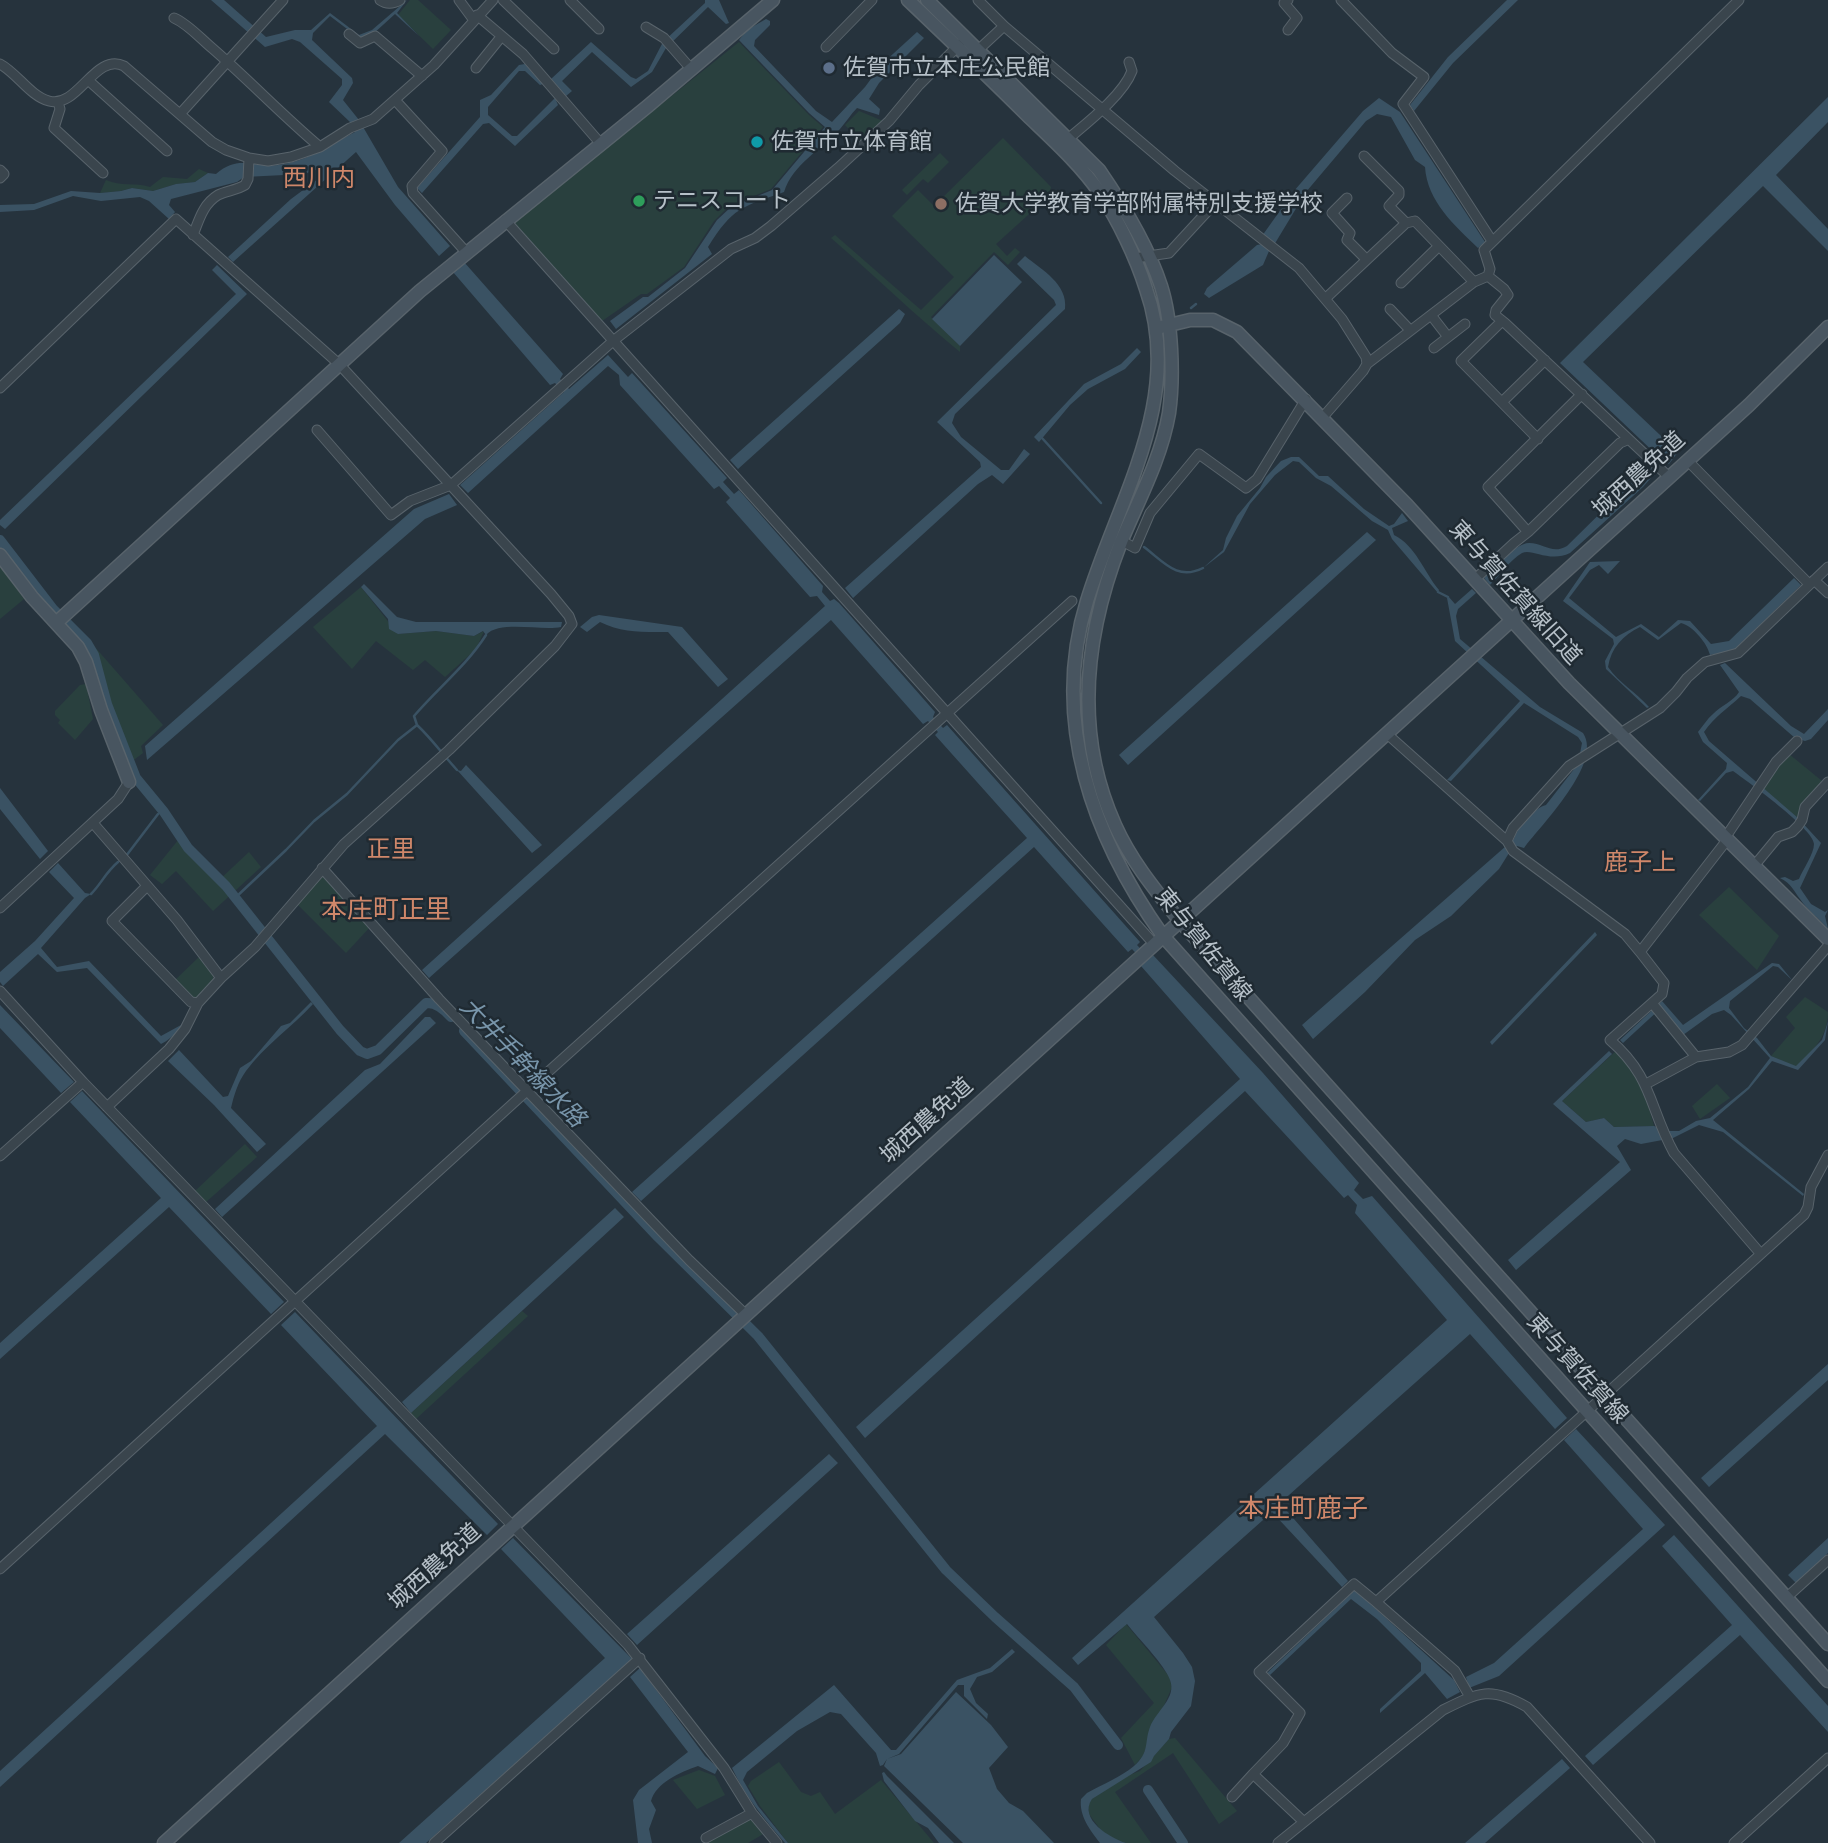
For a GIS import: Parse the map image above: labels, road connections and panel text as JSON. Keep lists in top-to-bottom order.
{
  "streets": {
    "main road": ["城西農免道", "東与賀佐賀線旧道", "東与賀佐賀線"]
  },
  "crossings": [
    ["城西農免道", "東与賀佐賀線旧道"],
    ["城西農免道", "東与賀佐賀線"],
    ["東与賀佐賀線旧道", "東与賀佐賀線"]
  ],
  "districts": [
    "西川内",
    "正里",
    "鹿子上",
    "本庄町正里",
    "本庄町鹿子"
  ],
  "water": ["大井手幹線水路"],
  "places": [
    "佐賀市立本庄公民館",
    "佐賀市立体育館",
    "テニスコート",
    "佐賀大学教育学部附属特別支援学校"
  ]
}
